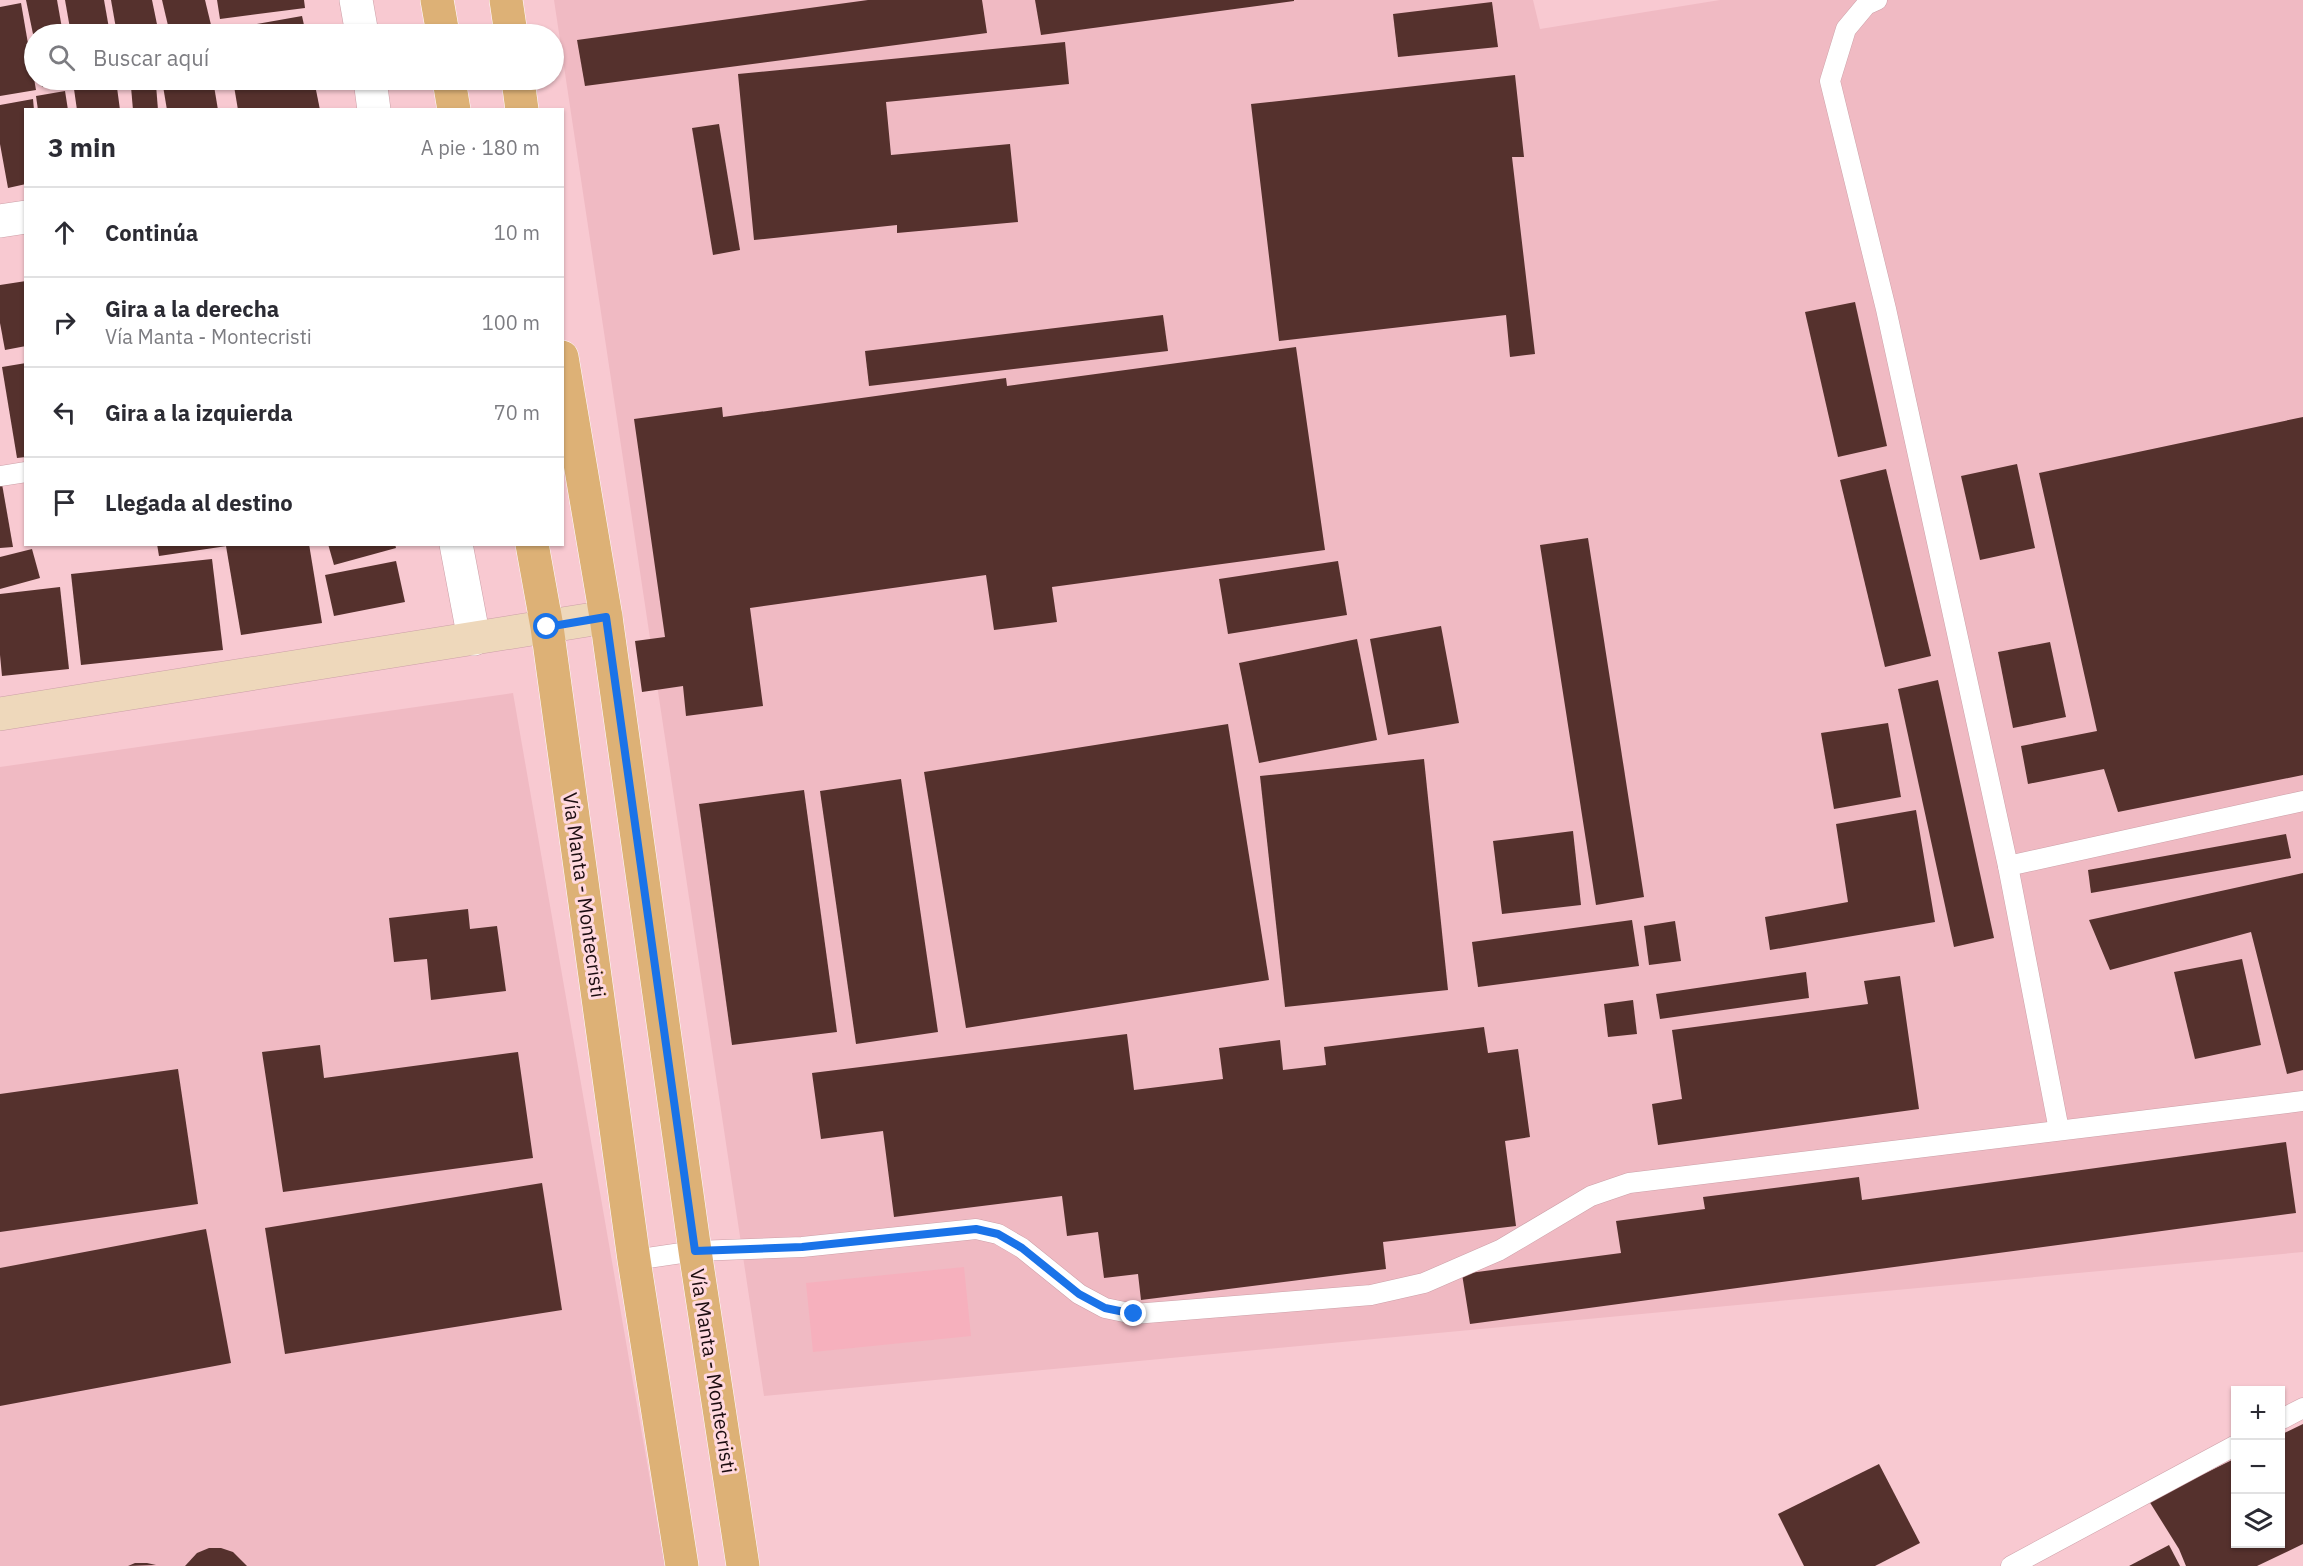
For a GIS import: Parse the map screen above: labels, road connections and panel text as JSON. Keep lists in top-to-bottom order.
{
  "streets": {
    "main road": ["Vía Manta - Montecristi"]
  },
  "page": {
    "search": "Buscar aquí",
    "heading": ["3 min", "A pie · 180 m"],
    "list": [
      ["Continúa", "10 m"],
      ["Gira a la derecha", "Vía Manta - Montecristi", "100 m"],
      ["Gira a la izquierda", "70 m"],
      "Llegada al destino"
    ],
    "map_buttons": ["+", "−"]
  }
}
